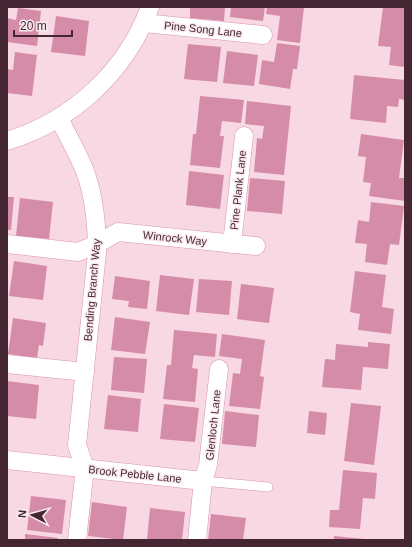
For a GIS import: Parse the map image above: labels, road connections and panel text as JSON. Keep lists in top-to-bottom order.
{
  "streets": {
    "street": [
      "Pine Song Lane",
      "Pine Plank Lane",
      "Winrock Way",
      "Bending Branch Way",
      "Glenloch Lane",
      "Brook Pebble Lane"
    ]
  },
  "crossings": [
    ["Pine Plank Lane", "Winrock Way"],
    ["Winrock Way", "Bending Branch Way"],
    ["Bending Branch Way", "Brook Pebble Lane"],
    ["Glenloch Lane", "Brook Pebble Lane"]
  ],
  "scale_bar": "20 m",
  "north": "left"
}
